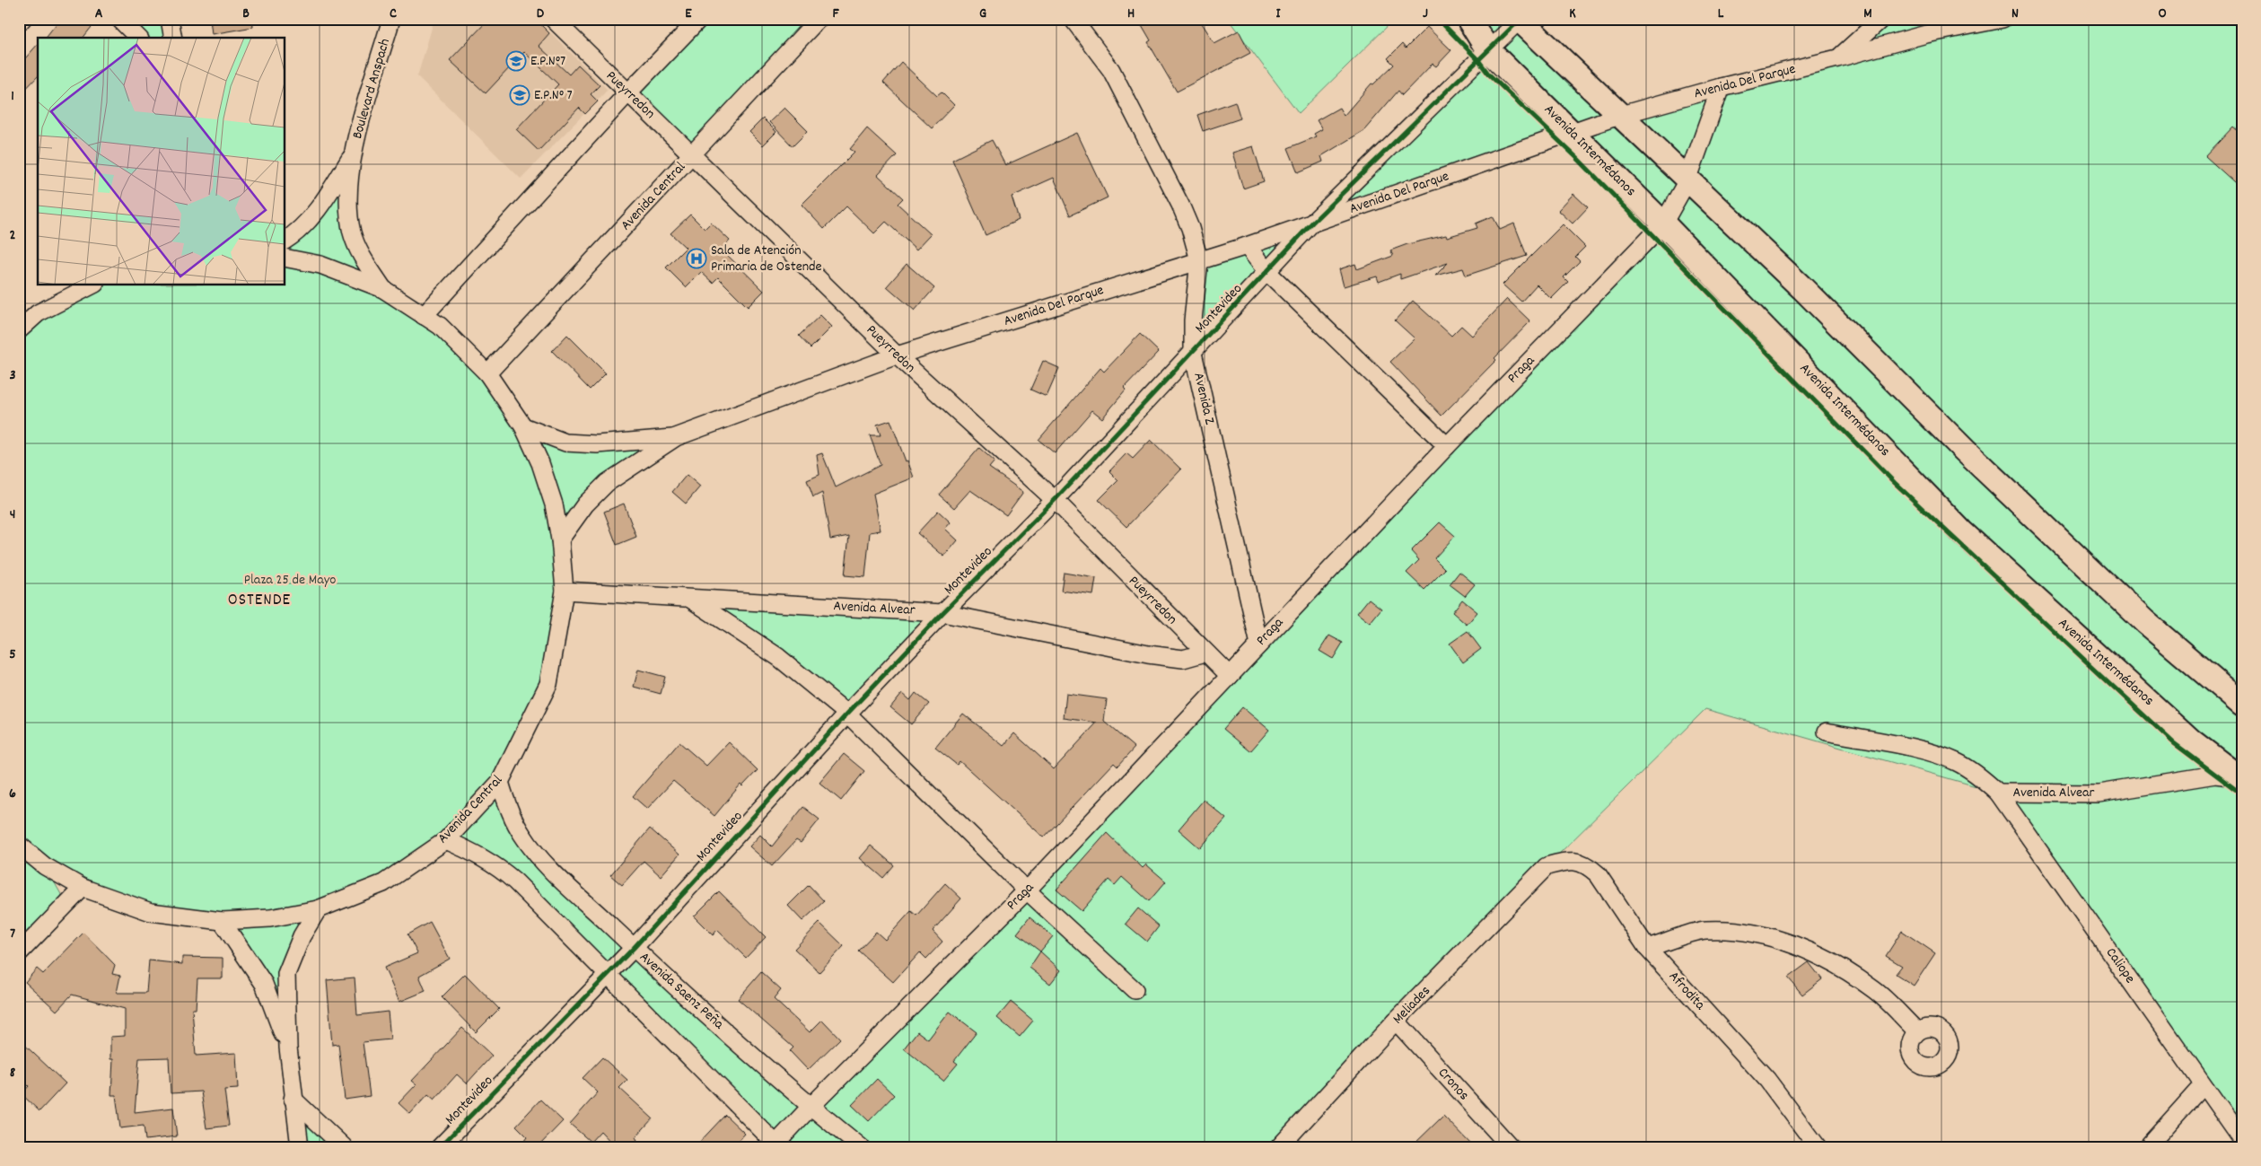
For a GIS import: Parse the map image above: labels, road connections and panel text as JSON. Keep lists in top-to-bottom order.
{
  "streets": {
    "main road": ["Avenida Intermédanos"],
    "street": [
      "Avenida Del Parque",
      "Boulevard Anspach",
      "Pueyrredon",
      "Avenida Central",
      "Montevideo",
      "Praga",
      "Avenida Z",
      "Avenida Alvear",
      "Caliope",
      "Avenida Saenz Peña",
      "Afrodita",
      "Meliades",
      "Cronos"
    ]
  },
  "crossings": [
    ["Avenida Del Parque", "Pueyrredon"],
    ["Avenida Del Parque", "Avenida Intermédanos"],
    ["Avenida Del Parque", "Avenida Central"],
    ["Avenida Del Parque", "Montevideo"],
    ["Avenida Del Parque", "Praga"],
    ["Avenida Del Parque", "Avenida Z"],
    ["Boulevard Anspach", "Avenida Central"],
    ["Pueyrredon", "Avenida Central"],
    ["Pueyrredon", "Montevideo"],
    ["Pueyrredon", "Praga"],
    ["Pueyrredon", "Avenida Alvear"],
    ["Avenida Intermédanos", "Montevideo"],
    ["Avenida Intermédanos", "Praga"],
    ["Avenida Intermédanos", "Avenida Alvear"],
    ["Avenida Central", "Avenida Alvear"],
    ["Avenida Central", "Avenida Saenz Peña"],
    ["Montevideo", "Avenida Z"],
    ["Montevideo", "Avenida Alvear"],
    ["Montevideo", "Avenida Saenz Peña"],
    ["Praga", "Avenida Z"],
    ["Praga", "Avenida Saenz Peña"],
    ["Avenida Alvear", "Caliope"],
    ["Afrodita", "Meliades"],
    ["Meliades", "Cronos"]
  ],
  "districts": ["OSTENDE"],
  "parks": ["Plaza 25 de Mayo"],
  "places": {
    "school or university": ["E.P.N°7", "E.P.N° 7"],
    "hospital": ["Sala de Atención Primaria de Ostende"]
  },
  "grid": {
    "columns": [
      "A",
      "B",
      "C",
      "D",
      "E",
      "F",
      "G",
      "H",
      "I",
      "J",
      "K",
      "L",
      "M",
      "N",
      "O"
    ],
    "rows": [
      "1",
      "2",
      "3",
      "4",
      "5",
      "6",
      "7",
      "8"
    ]
  }
}
